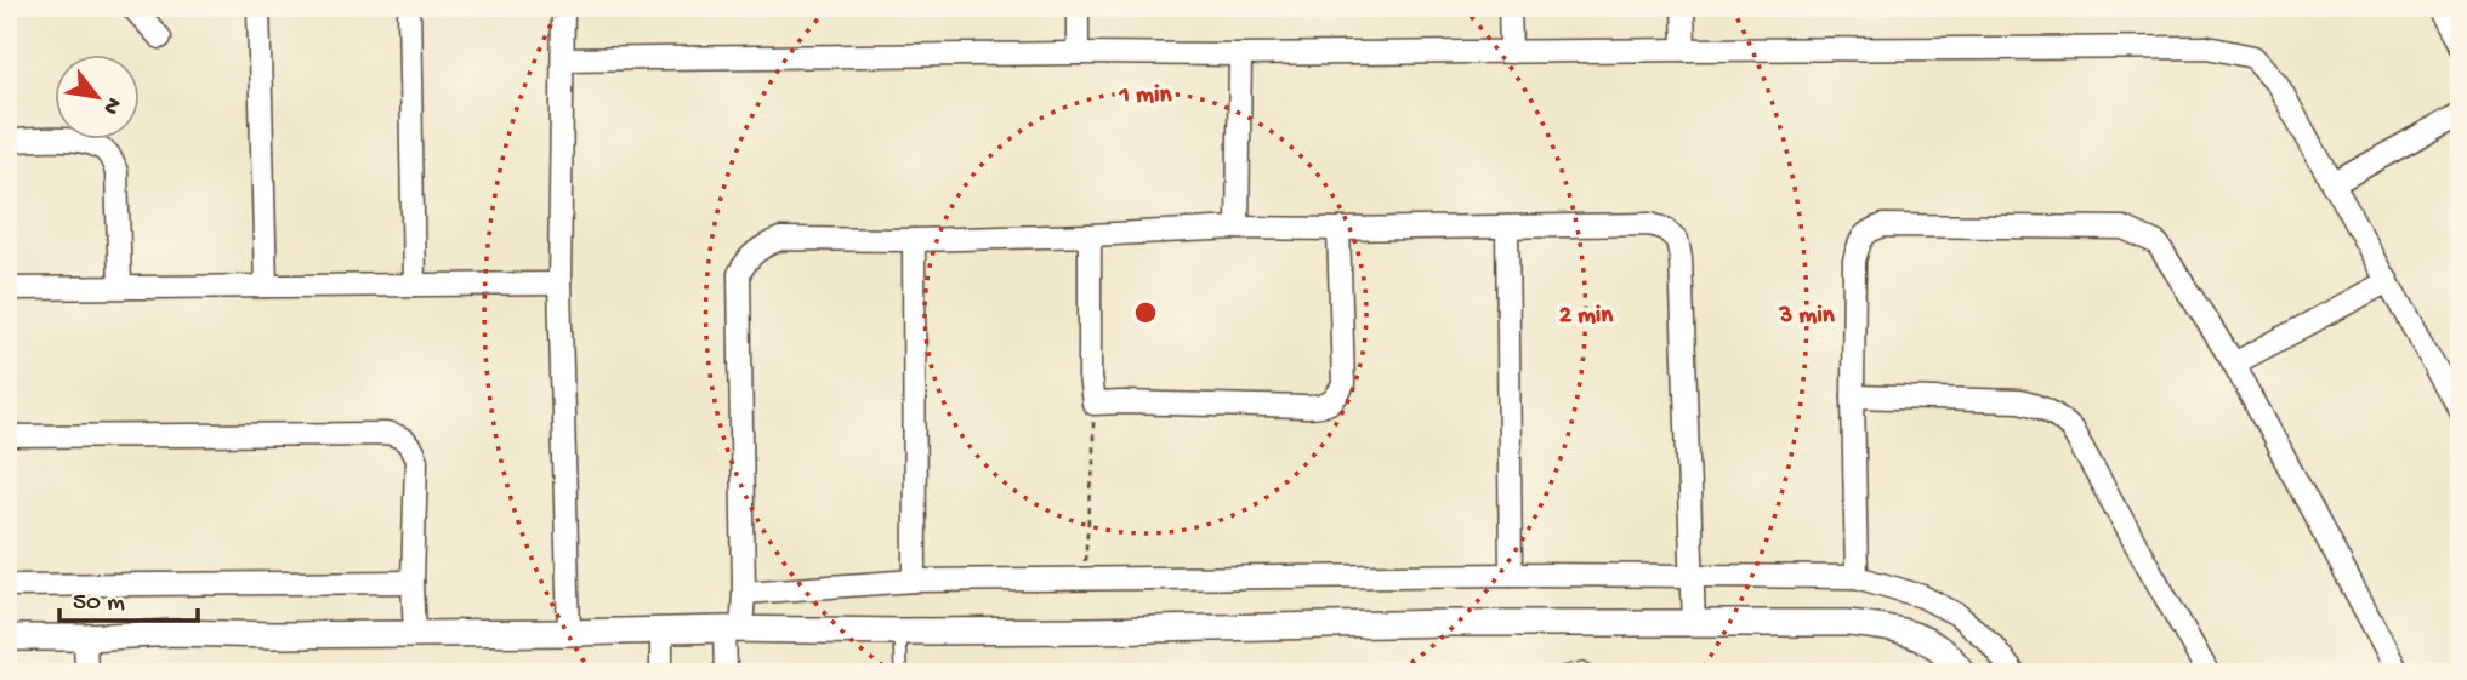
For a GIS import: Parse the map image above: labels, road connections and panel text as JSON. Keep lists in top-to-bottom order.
{
  "scale_bar": "50 m",
  "north": "bottom right",
  "rings": ["1 min", "2 min", "3 min"]
}
